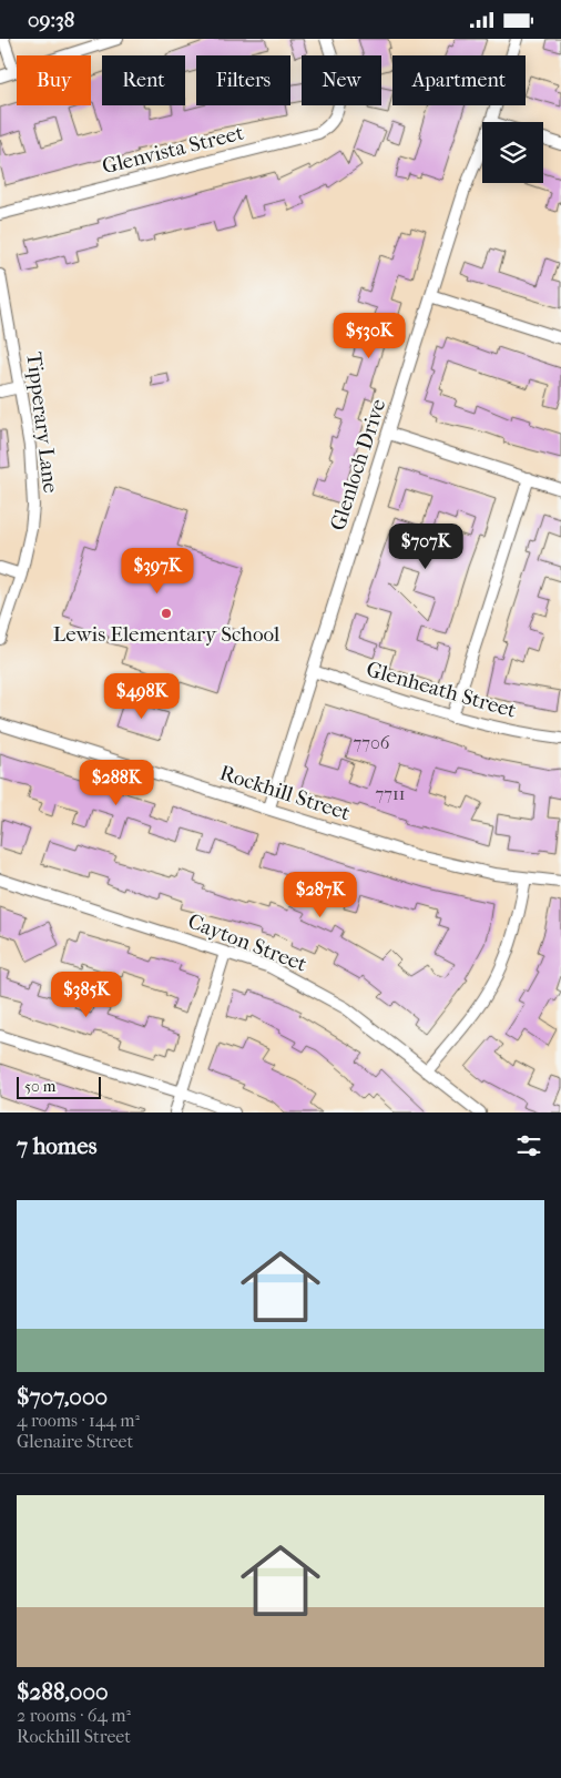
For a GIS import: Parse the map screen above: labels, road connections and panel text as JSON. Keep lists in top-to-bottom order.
{
  "streets": {
    "street": [
      "Glenvista Street",
      "Tipperary Lane",
      "Glenloch Drive",
      "Glenheath Street",
      "Rockhill Street",
      "Cayton Street"
    ]
  },
  "crossings": [
    ["Glenloch Drive", "Glenheath Street"],
    ["Glenloch Drive", "Rockhill Street"]
  ],
  "places": ["Lewis Elementary School"],
  "house_numbers": ["7706", "7711"],
  "scale_bar": "50 m",
  "page": {
    "status": "09:38",
    "chip": [
      "Buy",
      "Rent",
      "Filters",
      "New",
      "Apartment"
    ],
    "price": [
      "$530K",
      "$707K",
      "$397K",
      "$498K",
      "$288K",
      "$287K",
      "$385K"
    ],
    "scale": "50 m",
    "heading": "7 homes",
    "list": [
      {
        "name": "$707,000",
        "note": "4 rooms · 144 m² · Glenaire Street"
      },
      {
        "name": "$288,000",
        "note": "2 rooms · 64 m² · Rockhill Street"
      }
    ]
  }
}
